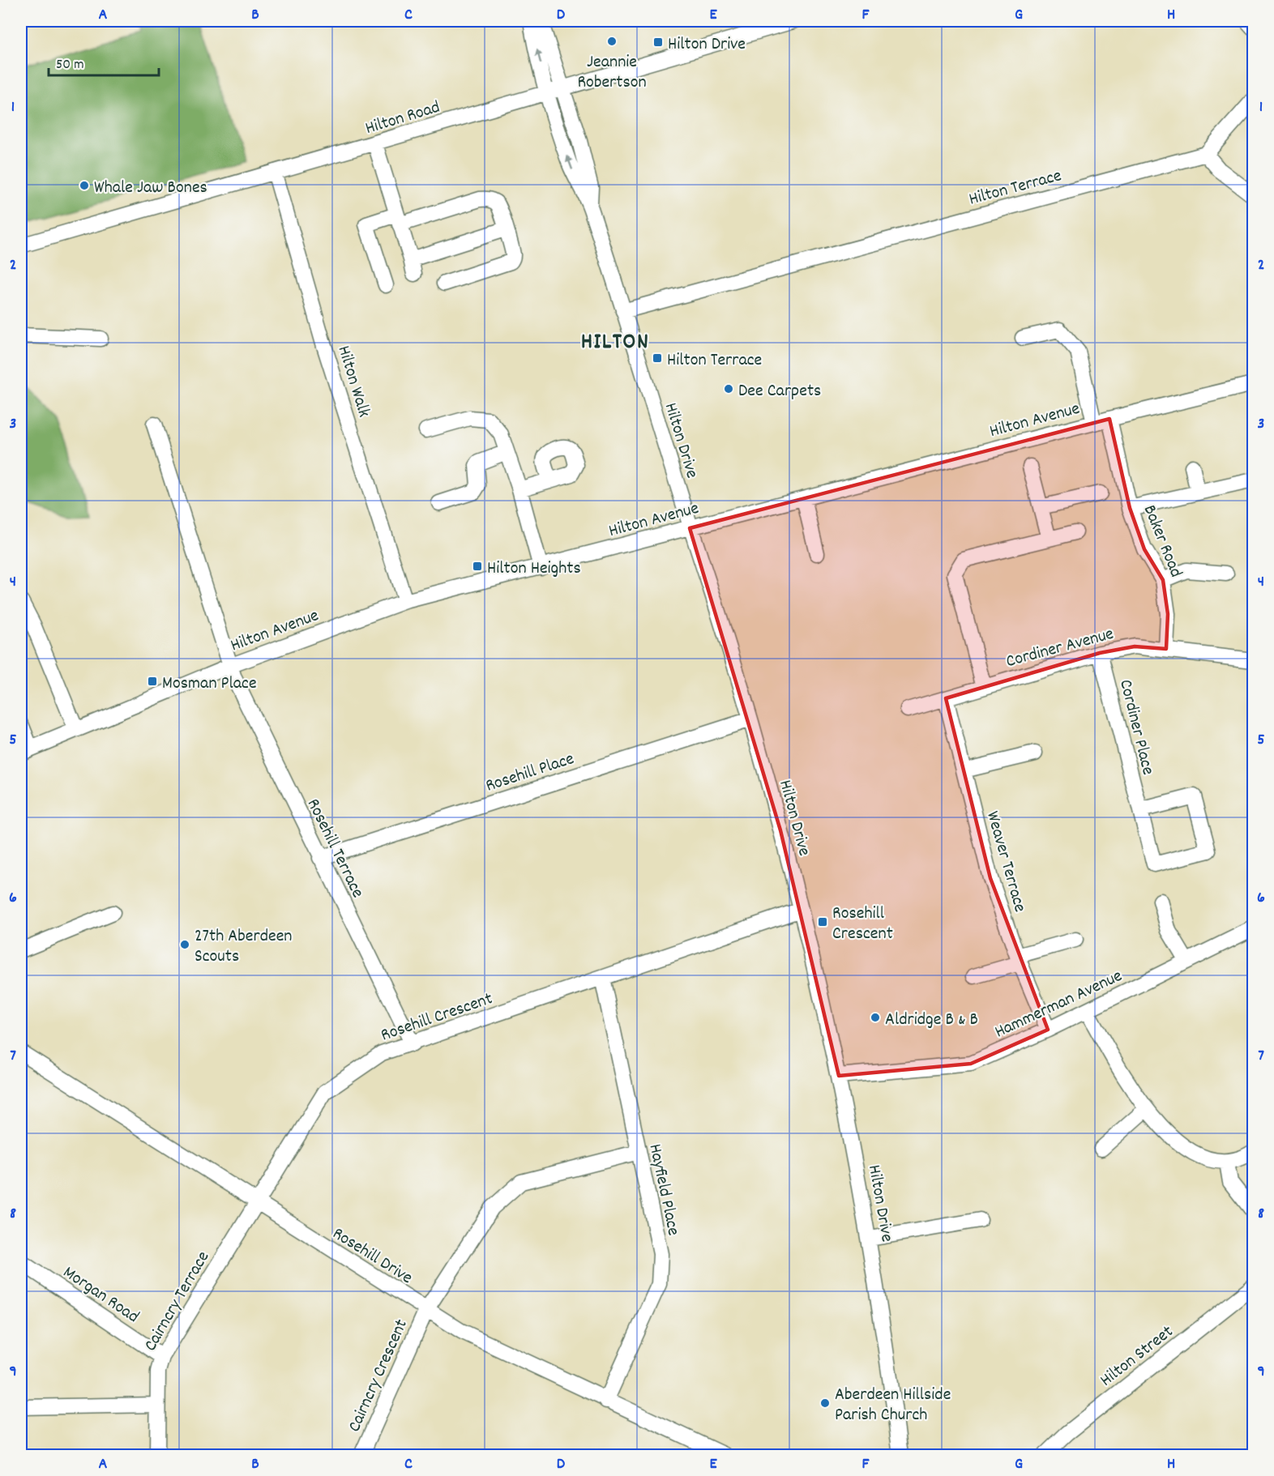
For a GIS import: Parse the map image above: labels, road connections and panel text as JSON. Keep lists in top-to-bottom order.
{
  "streets": {
    "street": [
      "Hilton Road",
      "Hilton Terrace",
      "Hilton Walk",
      "Hilton Avenue",
      "Hilton Drive",
      "Baker Road",
      "Cordiner Avenue",
      "Cordiner Place",
      "Rosehill Place",
      "Rosehill Terrace",
      "Weaver Terrace",
      "Hammerman Avenue",
      "Rosehill Crescent",
      "Hayfield Place",
      "Rosehill Drive",
      "Morgan Road",
      "Cairncry Terrace",
      "Hilton Street",
      "Cairncry Crescent"
    ]
  },
  "crossings": [
    ["Hilton Road", "Hilton Walk"],
    ["Hilton Road", "Hilton Drive"],
    ["Hilton Terrace", "Hilton Drive"],
    ["Hilton Walk", "Hilton Avenue"],
    ["Hilton Avenue", "Hilton Drive"],
    ["Hilton Avenue", "Baker Road"],
    ["Hilton Avenue", "Rosehill Terrace"],
    ["Hilton Drive", "Rosehill Place"],
    ["Hilton Drive", "Hammerman Avenue"],
    ["Hilton Drive", "Rosehill Crescent"],
    ["Baker Road", "Cordiner Avenue"],
    ["Cordiner Avenue", "Cordiner Place"],
    ["Cordiner Avenue", "Weaver Terrace"],
    ["Rosehill Place", "Rosehill Terrace"],
    ["Rosehill Terrace", "Rosehill Crescent"],
    ["Weaver Terrace", "Hammerman Avenue"],
    ["Rosehill Crescent", "Hayfield Place"],
    ["Rosehill Crescent", "Rosehill Drive"],
    ["Rosehill Crescent", "Cairncry Terrace"],
    ["Hayfield Place", "Rosehill Drive"],
    ["Hayfield Place", "Cairncry Crescent"],
    ["Rosehill Drive", "Cairncry Terrace"],
    ["Rosehill Drive", "Cairncry Crescent"],
    ["Morgan Road", "Cairncry Terrace"]
  ],
  "districts": ["HILTON"],
  "places": {
    "other": [
      "Jeannie Robertson",
      "Whale Jaw Bones",
      "Dee Carpets",
      "27th Aberdeen Scouts",
      "Aldridge B & B",
      "Aberdeen Hillside Parish Church"
    ],
    "transit": [
      "Hilton Drive",
      "Hilton Terrace",
      "Hilton Heights",
      "Mosman Place",
      "Rosehill Crescent"
    ]
  },
  "scale_bar": "50 m",
  "grid": {
    "columns": [
      "A",
      "B",
      "C",
      "D",
      "E",
      "F",
      "G",
      "H"
    ],
    "rows": [
      "1",
      "2",
      "3",
      "4",
      "5",
      "6",
      "7",
      "8",
      "9"
    ]
  }
}
